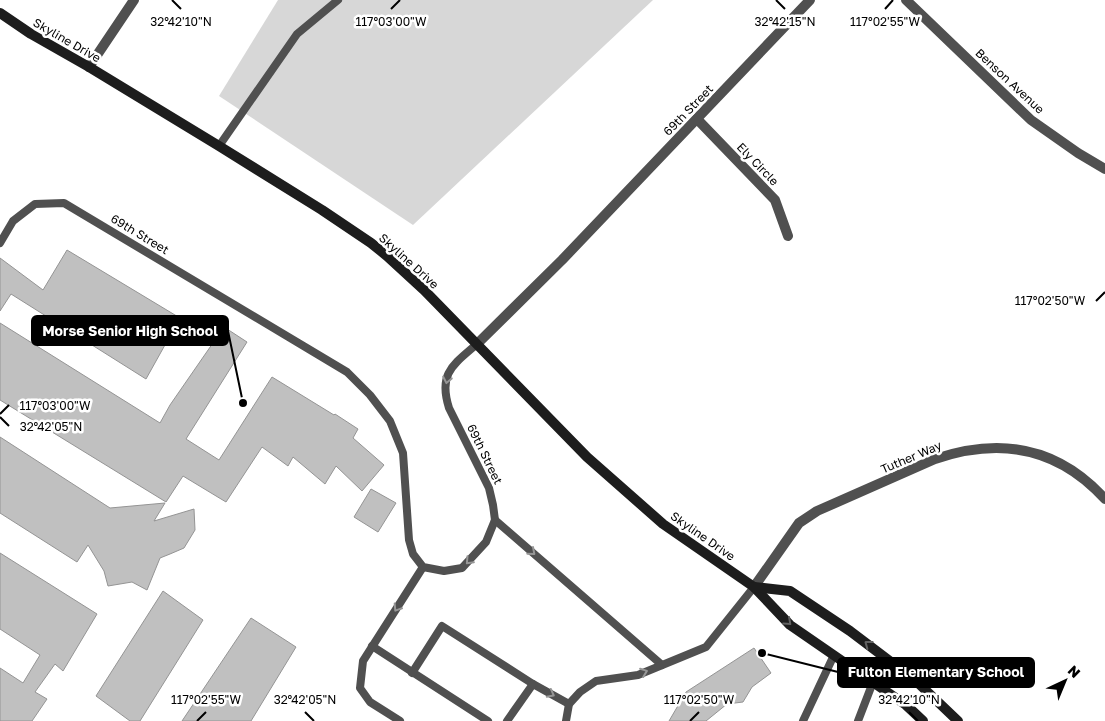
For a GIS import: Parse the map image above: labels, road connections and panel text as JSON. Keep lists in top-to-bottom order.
{
  "streets": {
    "main road": ["Skyline Drive"],
    "street": [
      "Benson Avenue",
      "69th Street",
      "Ely Circle",
      "Tuther Way"
    ]
  },
  "crossings": [
    ["Skyline Drive", "69th Street"],
    ["Skyline Drive", "Tuther Way"],
    ["69th Street", "Ely Circle"]
  ],
  "places": ["Morse Senior High School", "Fulton Elementary School"],
  "north": "top right",
  "coordinates": [
    "32°42'10\"N",
    "32°42'15\"N",
    "117°03'00\"W",
    "117°02'55\"W",
    "117°02'50\"W",
    "32°42'05\"N"
  ]
}
